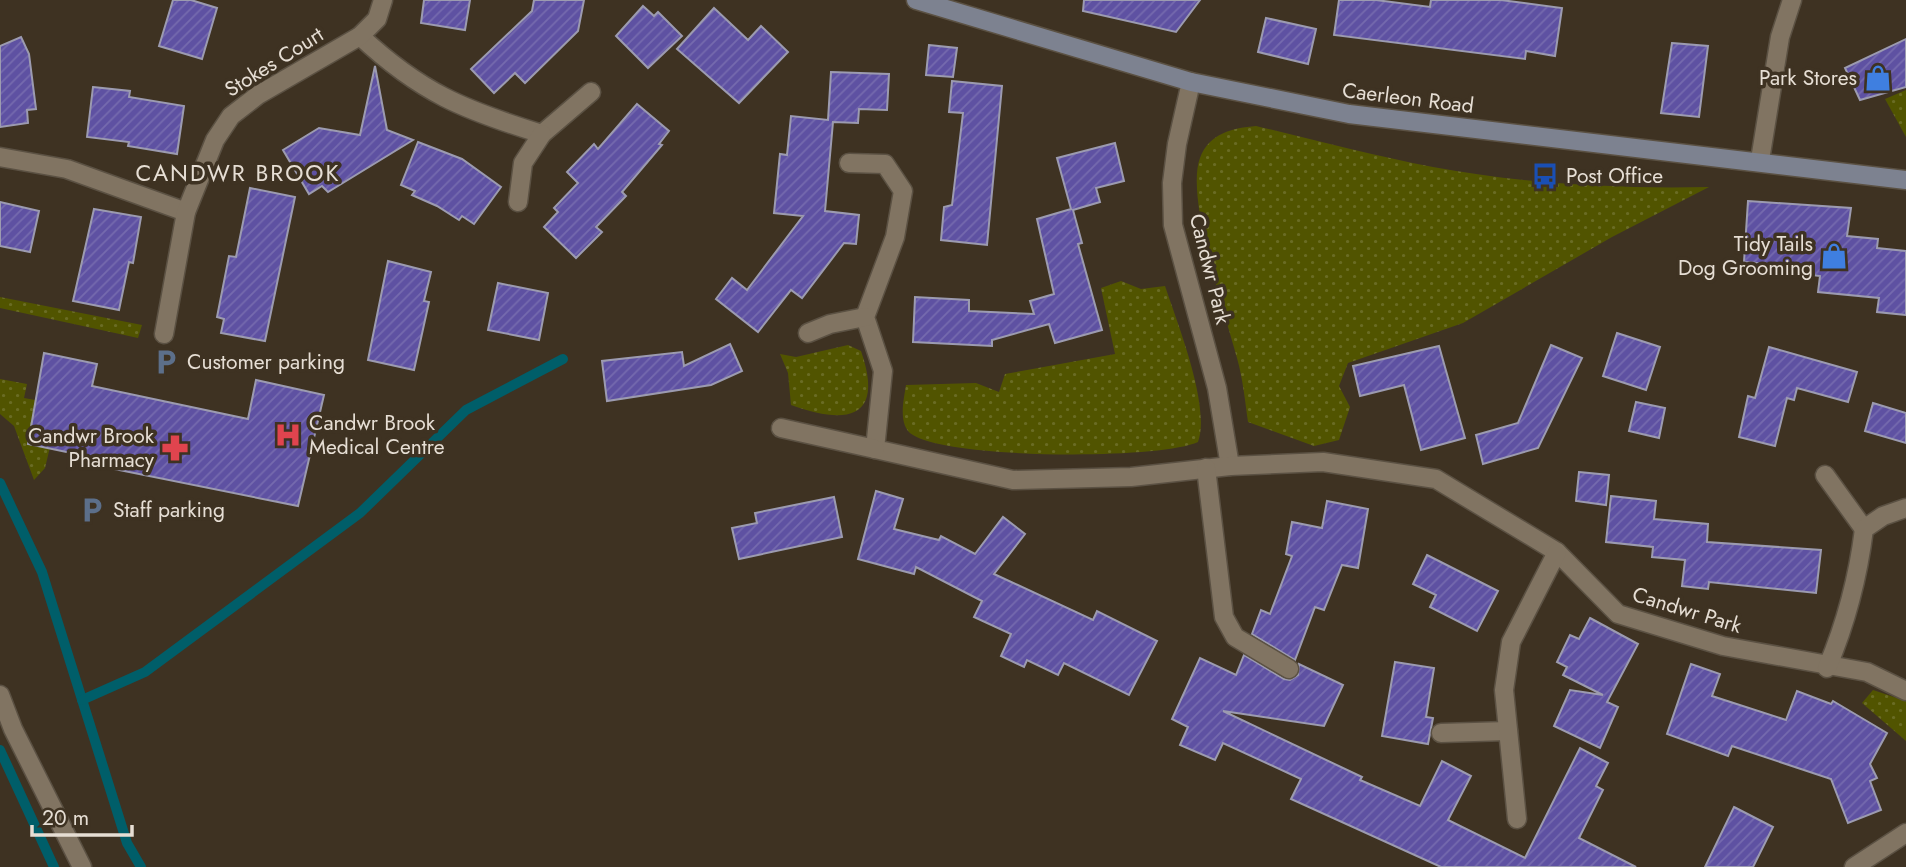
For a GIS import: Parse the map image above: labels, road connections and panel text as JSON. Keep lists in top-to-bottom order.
{
  "streets": {
    "main road": ["Caerleon Road"],
    "street": ["Stokes Court", "Candwr Park"]
  },
  "crossings": [
    ["Caerleon Road", "Candwr Park"]
  ],
  "districts": ["CANDWR BROOK"],
  "places": {
    "shop": ["Park Stores", "Tidy Tails Dog Grooming"],
    "bus stop": ["Post Office"],
    "parking": ["Customer parking", "Staff parking"],
    "hospital": ["Candwr Brook Medical Centre"],
    "pharmacy": ["Candwr Brook Pharmacy"]
  },
  "scale_bar": "20 m"
}
